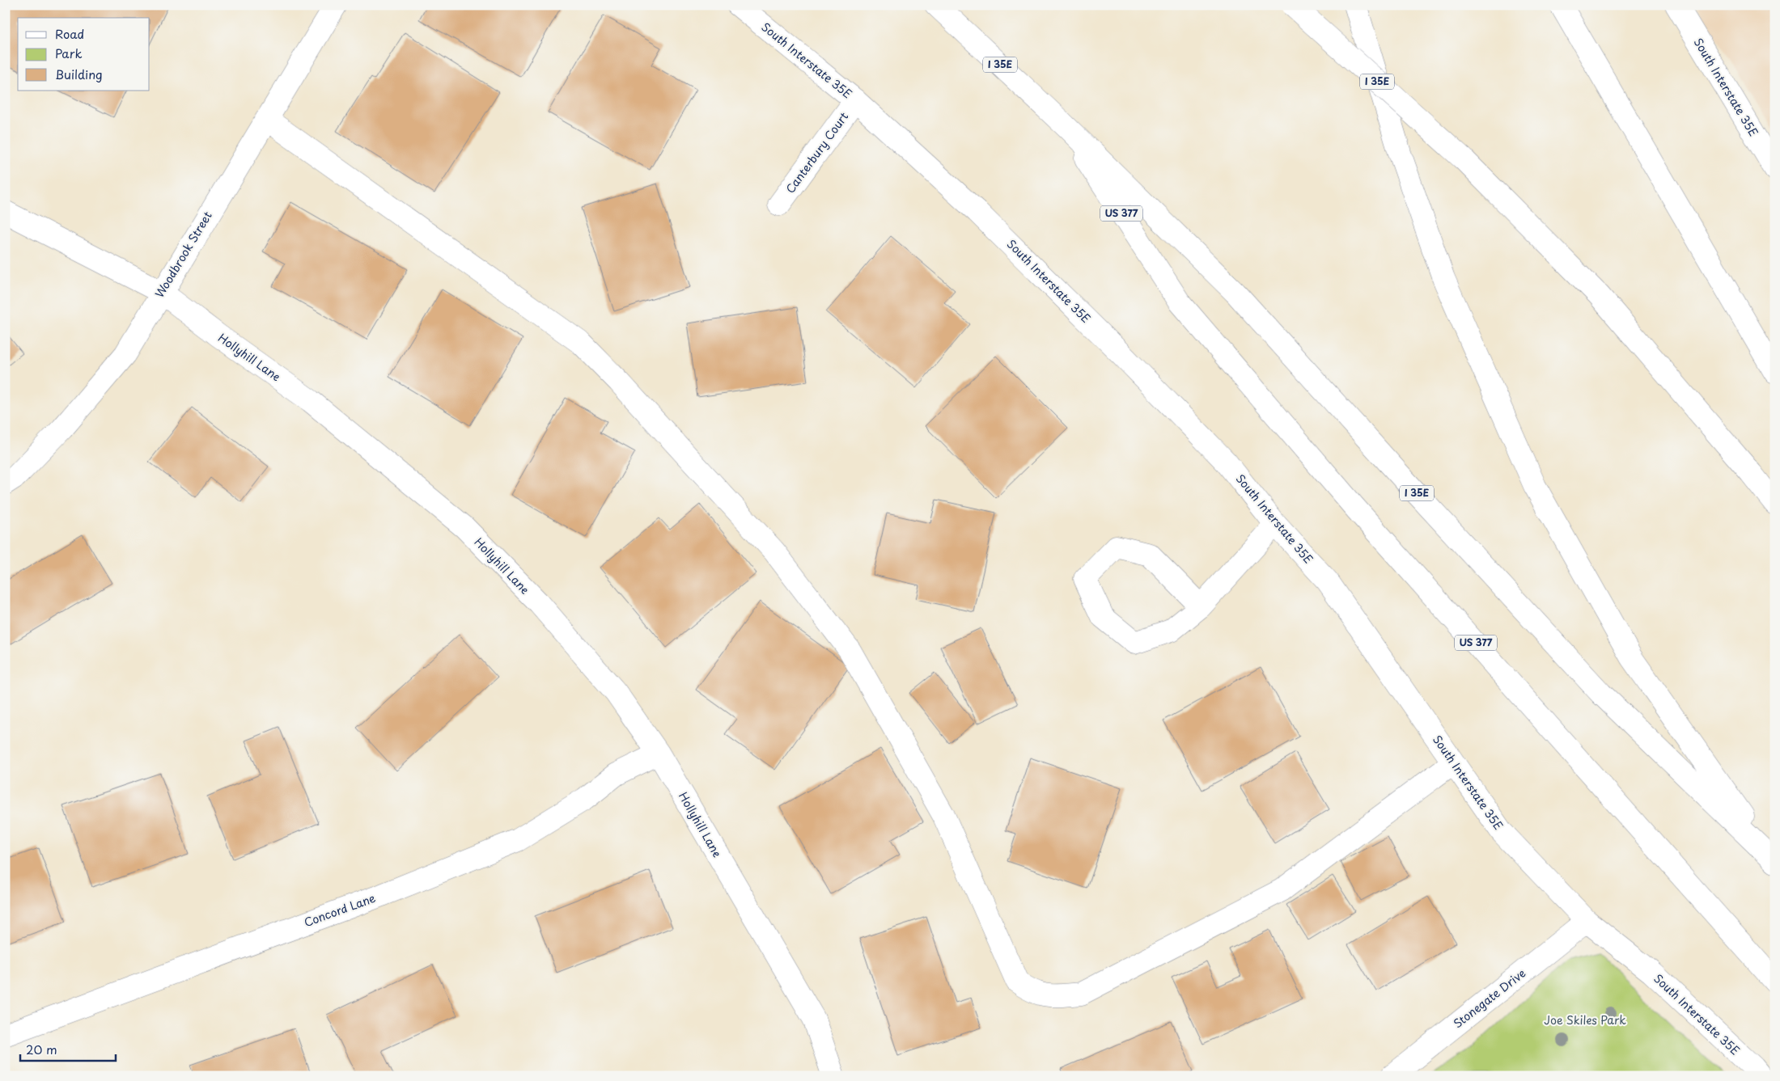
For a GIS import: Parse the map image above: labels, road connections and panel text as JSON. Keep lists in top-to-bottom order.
{
  "streets": {
    "main road": [
      "South Interstate 35E",
      "I 35E",
      "Canterbury Court",
      "US 377",
      "Woodbrook Street",
      "Hollyhill Lane",
      "Concord Lane",
      "Stonegate Drive"
    ]
  },
  "crossings": [
    ["South Interstate 35E", "Canterbury Court"],
    ["South Interstate 35E", "Stonegate Drive"],
    ["I 35E", "US 377"],
    ["Woodbrook Street", "Hollyhill Lane"],
    ["Hollyhill Lane", "Concord Lane"]
  ],
  "parks": ["Joe Skiles Park"],
  "legend": ["Road", "Park", "Building"],
  "scale_bar": "20 m"
}
